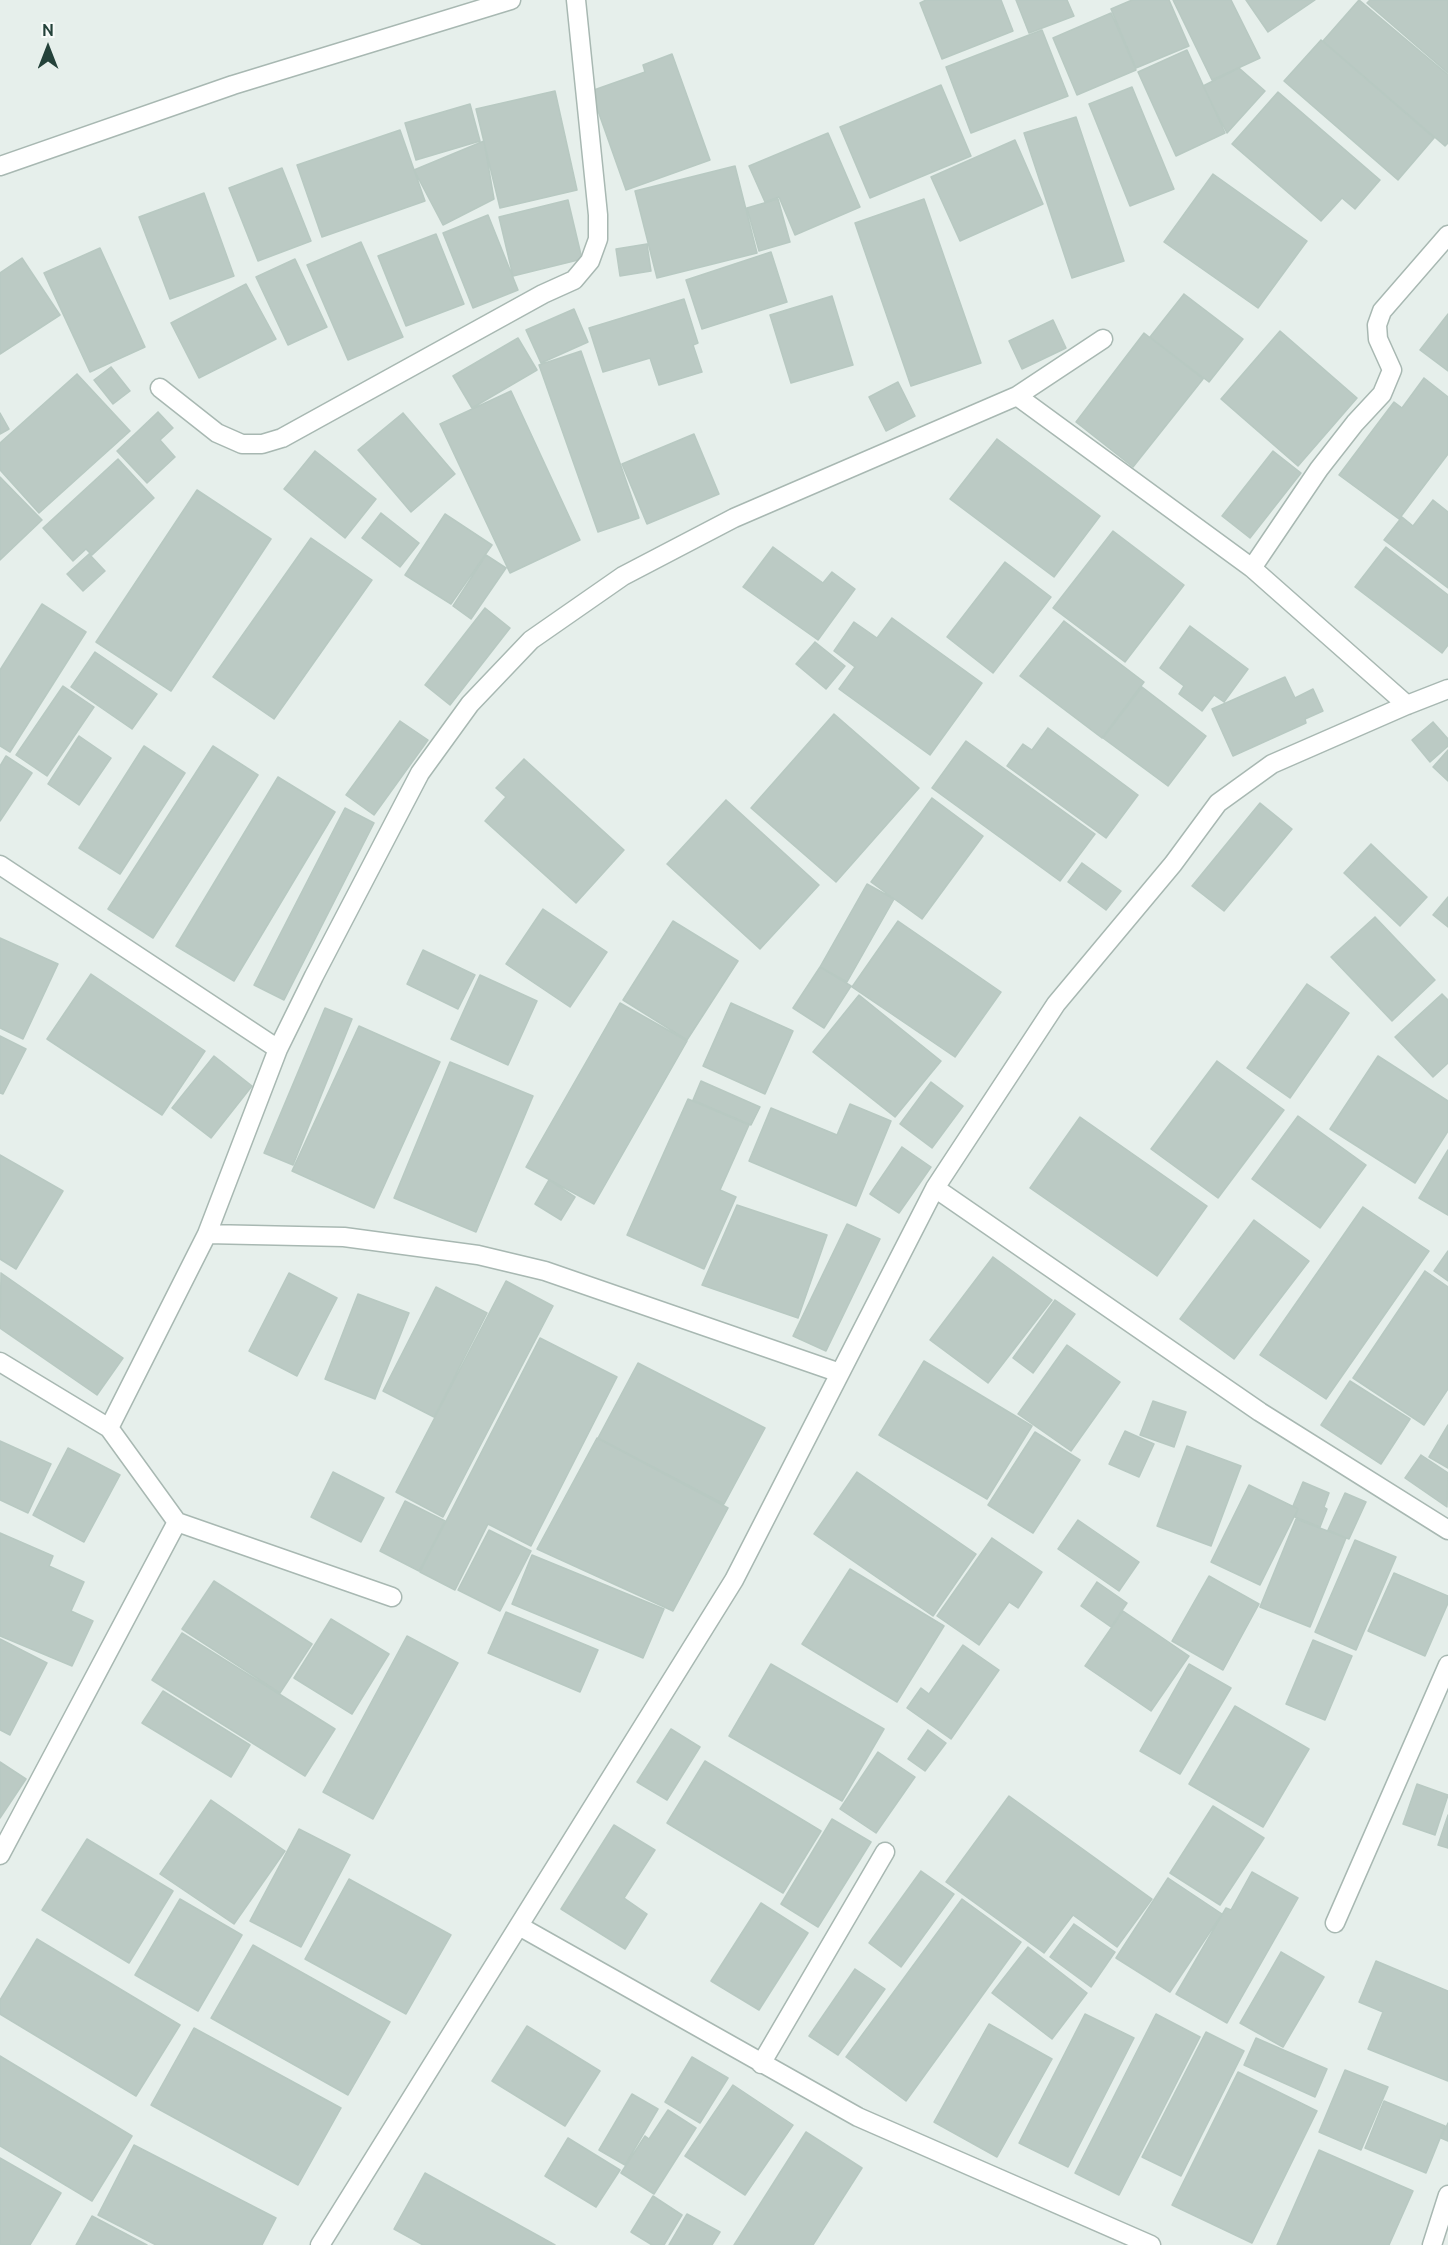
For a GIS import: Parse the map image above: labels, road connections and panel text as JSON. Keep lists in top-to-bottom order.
{
  "north": "top"
}
